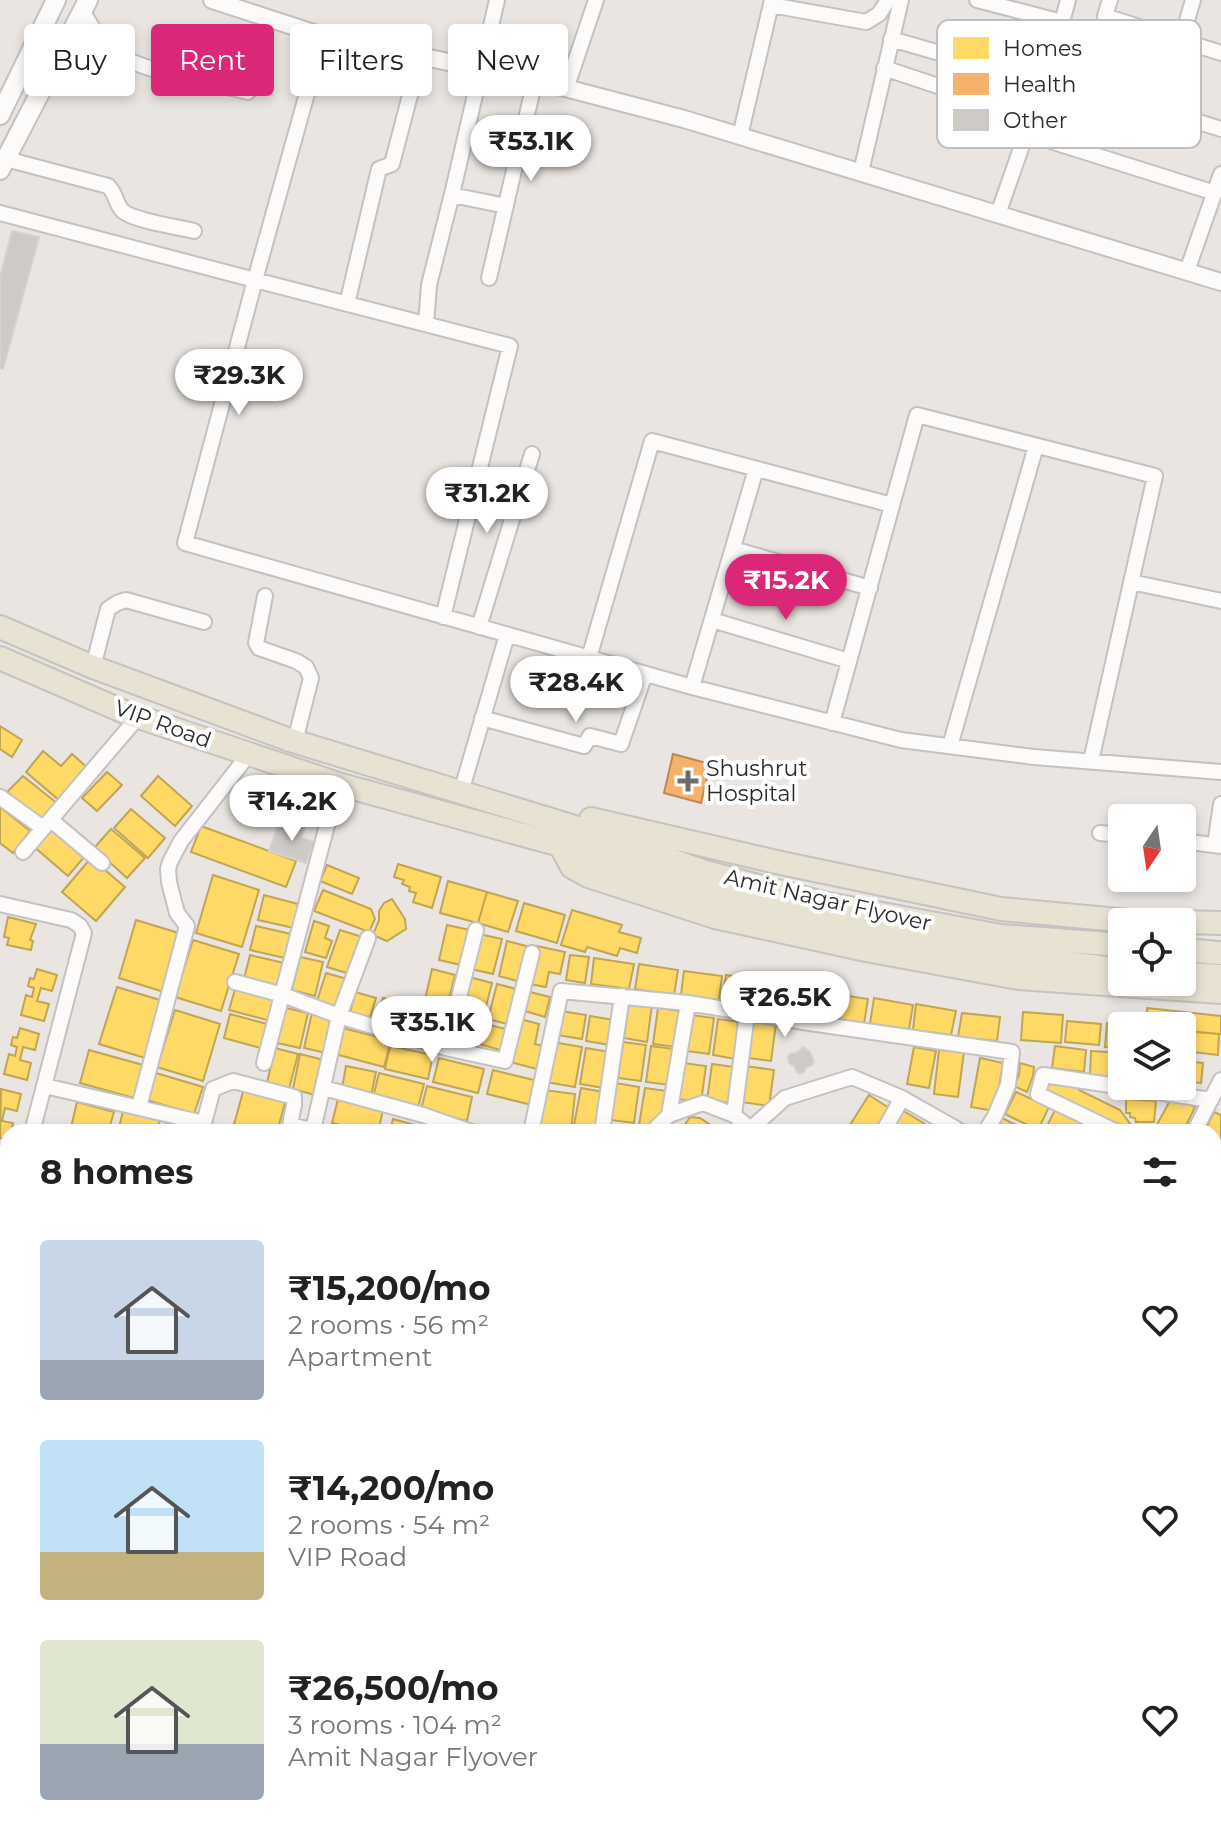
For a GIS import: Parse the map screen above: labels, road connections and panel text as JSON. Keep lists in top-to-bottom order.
{
  "streets": {
    "main road": ["VIP Road", "Amit Nagar Flyover"]
  },
  "crossings": [
    ["VIP Road", "Amit Nagar Flyover"]
  ],
  "places": {
    "health": ["Shushrut Hospital"]
  },
  "legend": ["Homes", "Health", "Other"],
  "north": "bottom",
  "page": {
    "chip": [
      "Buy",
      "Rent",
      "Filters",
      "New"
    ],
    "price": [
      "₹53.1K",
      "₹29.3K",
      "₹31.2K",
      "₹15.2K",
      "₹28.4K",
      "₹14.2K",
      "₹26.5K",
      "₹35.1K"
    ],
    "heading": "8 homes",
    "list": [
      {
        "name": "₹15,200/mo",
        "note": "2 rooms · 56 m² · Apartment"
      },
      {
        "name": "₹14,200/mo",
        "note": "2 rooms · 54 m² · VIP Road"
      },
      {
        "name": "₹26,500/mo",
        "note": "3 rooms · 104 m² · Amit Nagar Flyover"
      }
    ]
  }
}
